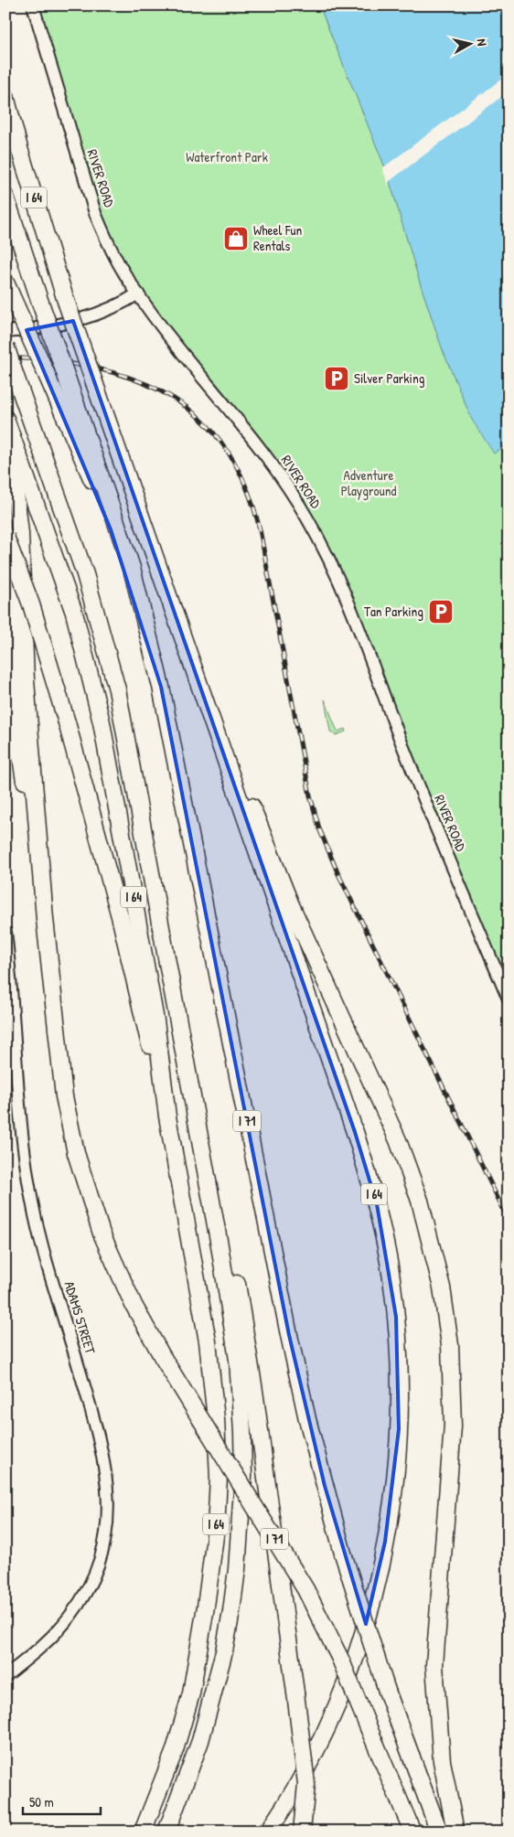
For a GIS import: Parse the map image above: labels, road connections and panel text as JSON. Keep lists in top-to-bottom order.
{
  "streets": {
    "highway": ["I 64", "I 71"],
    "street": ["RIVER ROAD", "ADAMS STREET"]
  },
  "parks": ["Waterfront Park", "Adventure Playground"],
  "places": {
    "shop": ["Wheel Fun Rentals"],
    "parking": ["Silver Parking", "Tan Parking"]
  },
  "scale_bar": "50 m",
  "north": "right"
}
